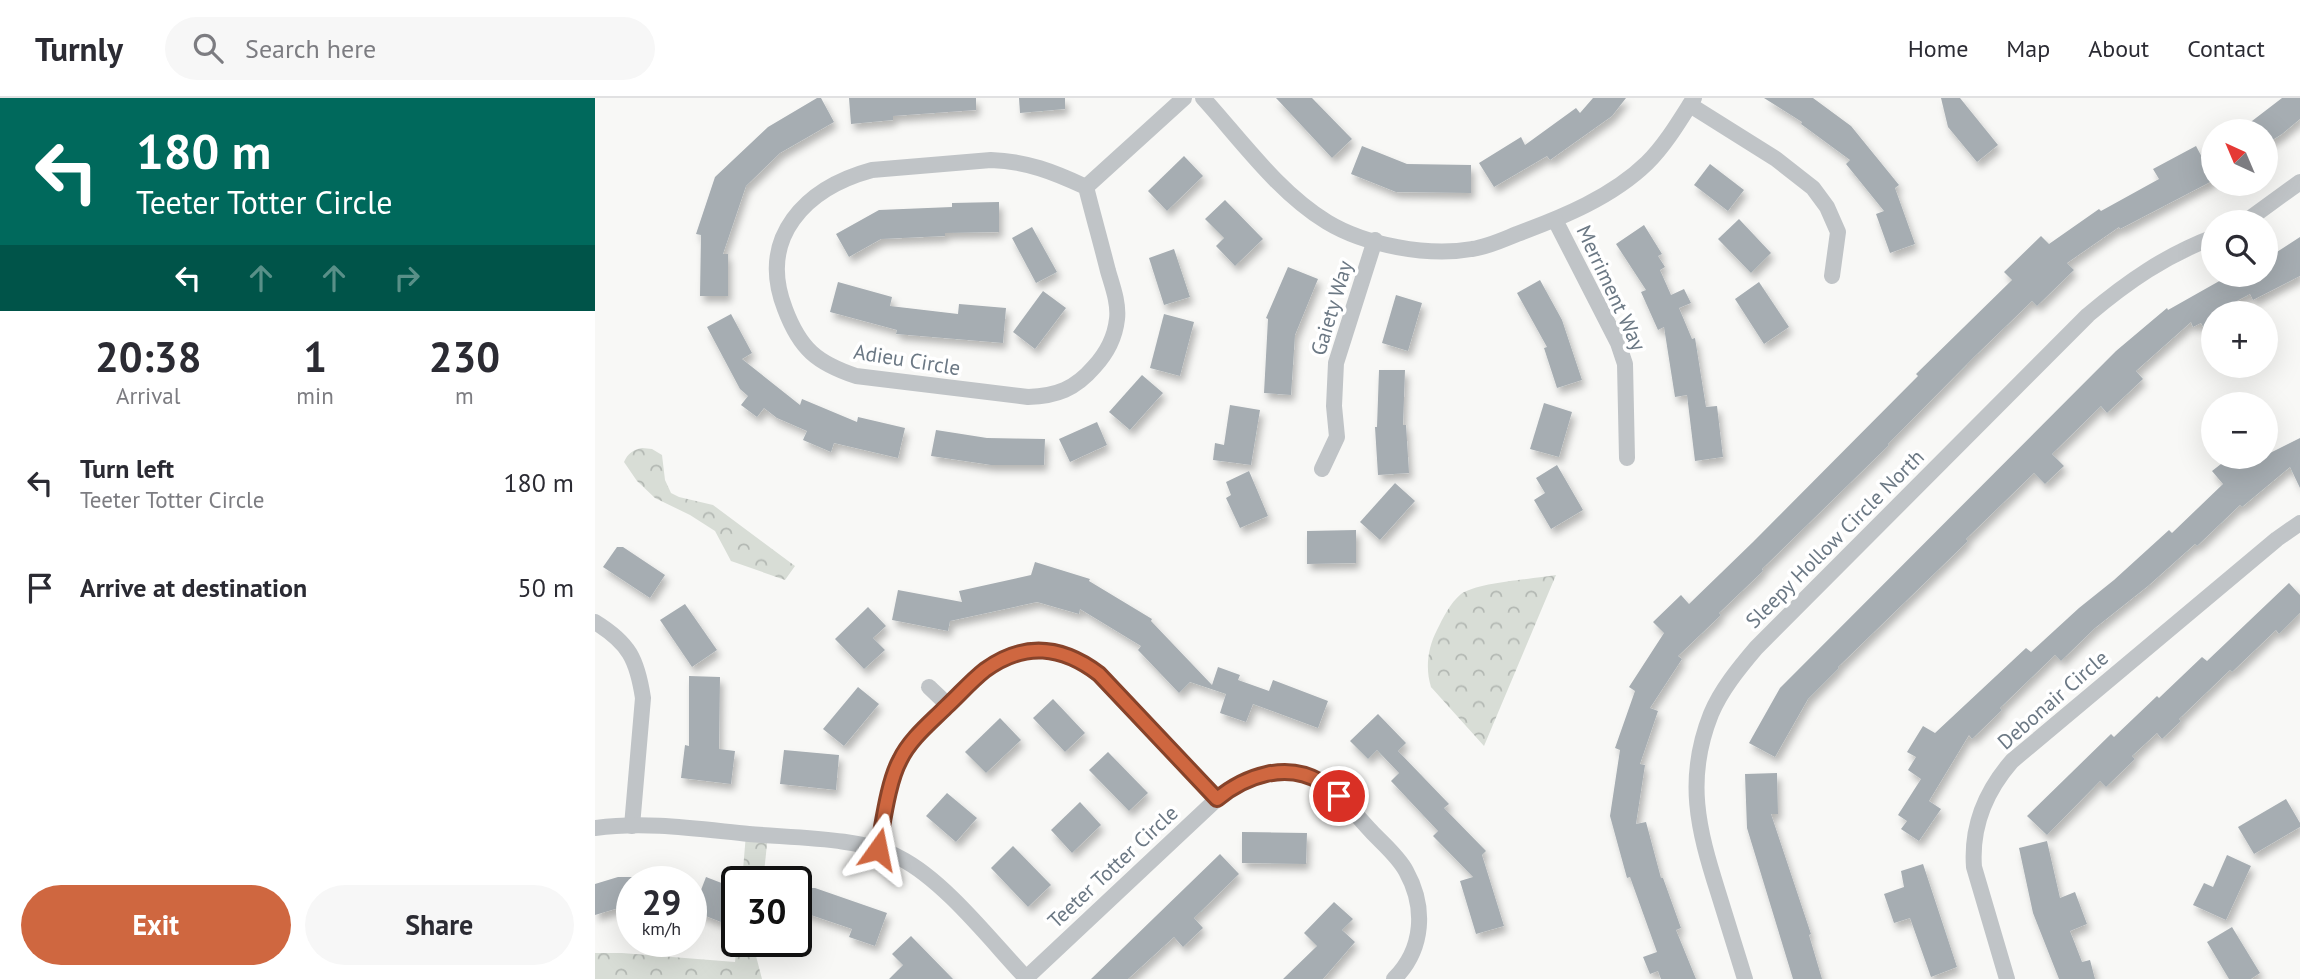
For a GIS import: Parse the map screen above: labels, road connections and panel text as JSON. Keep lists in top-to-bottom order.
{
  "streets": {
    "street": [
      "Merriment Way",
      "Gaiety Way",
      "Adieu Circle",
      "Sleepy Hollow Circle North",
      "Debonair Circle",
      "Teeter Totter Circle"
    ]
  },
  "north": "top left",
  "page": {
    "header": "Turnly",
    "search": "Search here",
    "nav": [
      "Home",
      "Map",
      "About",
      "Contact"
    ],
    "turn": ["180 m", "Teeter Totter Circle"],
    "map_buttons": ["+", "−"],
    "eta": [
      "20:38",
      "Arrival",
      "1",
      "min",
      "230",
      "m"
    ],
    "list": [
      {
        "name": "Turn left",
        "note": "Teeter Totter Circle",
        "value": "180 m"
      },
      {
        "name": "Arrive at destination",
        "value": "50 m"
      }
    ],
    "speed": "29 km/h",
    "limit": "30",
    "buttons": ["Exit", "Share"]
  }
}
